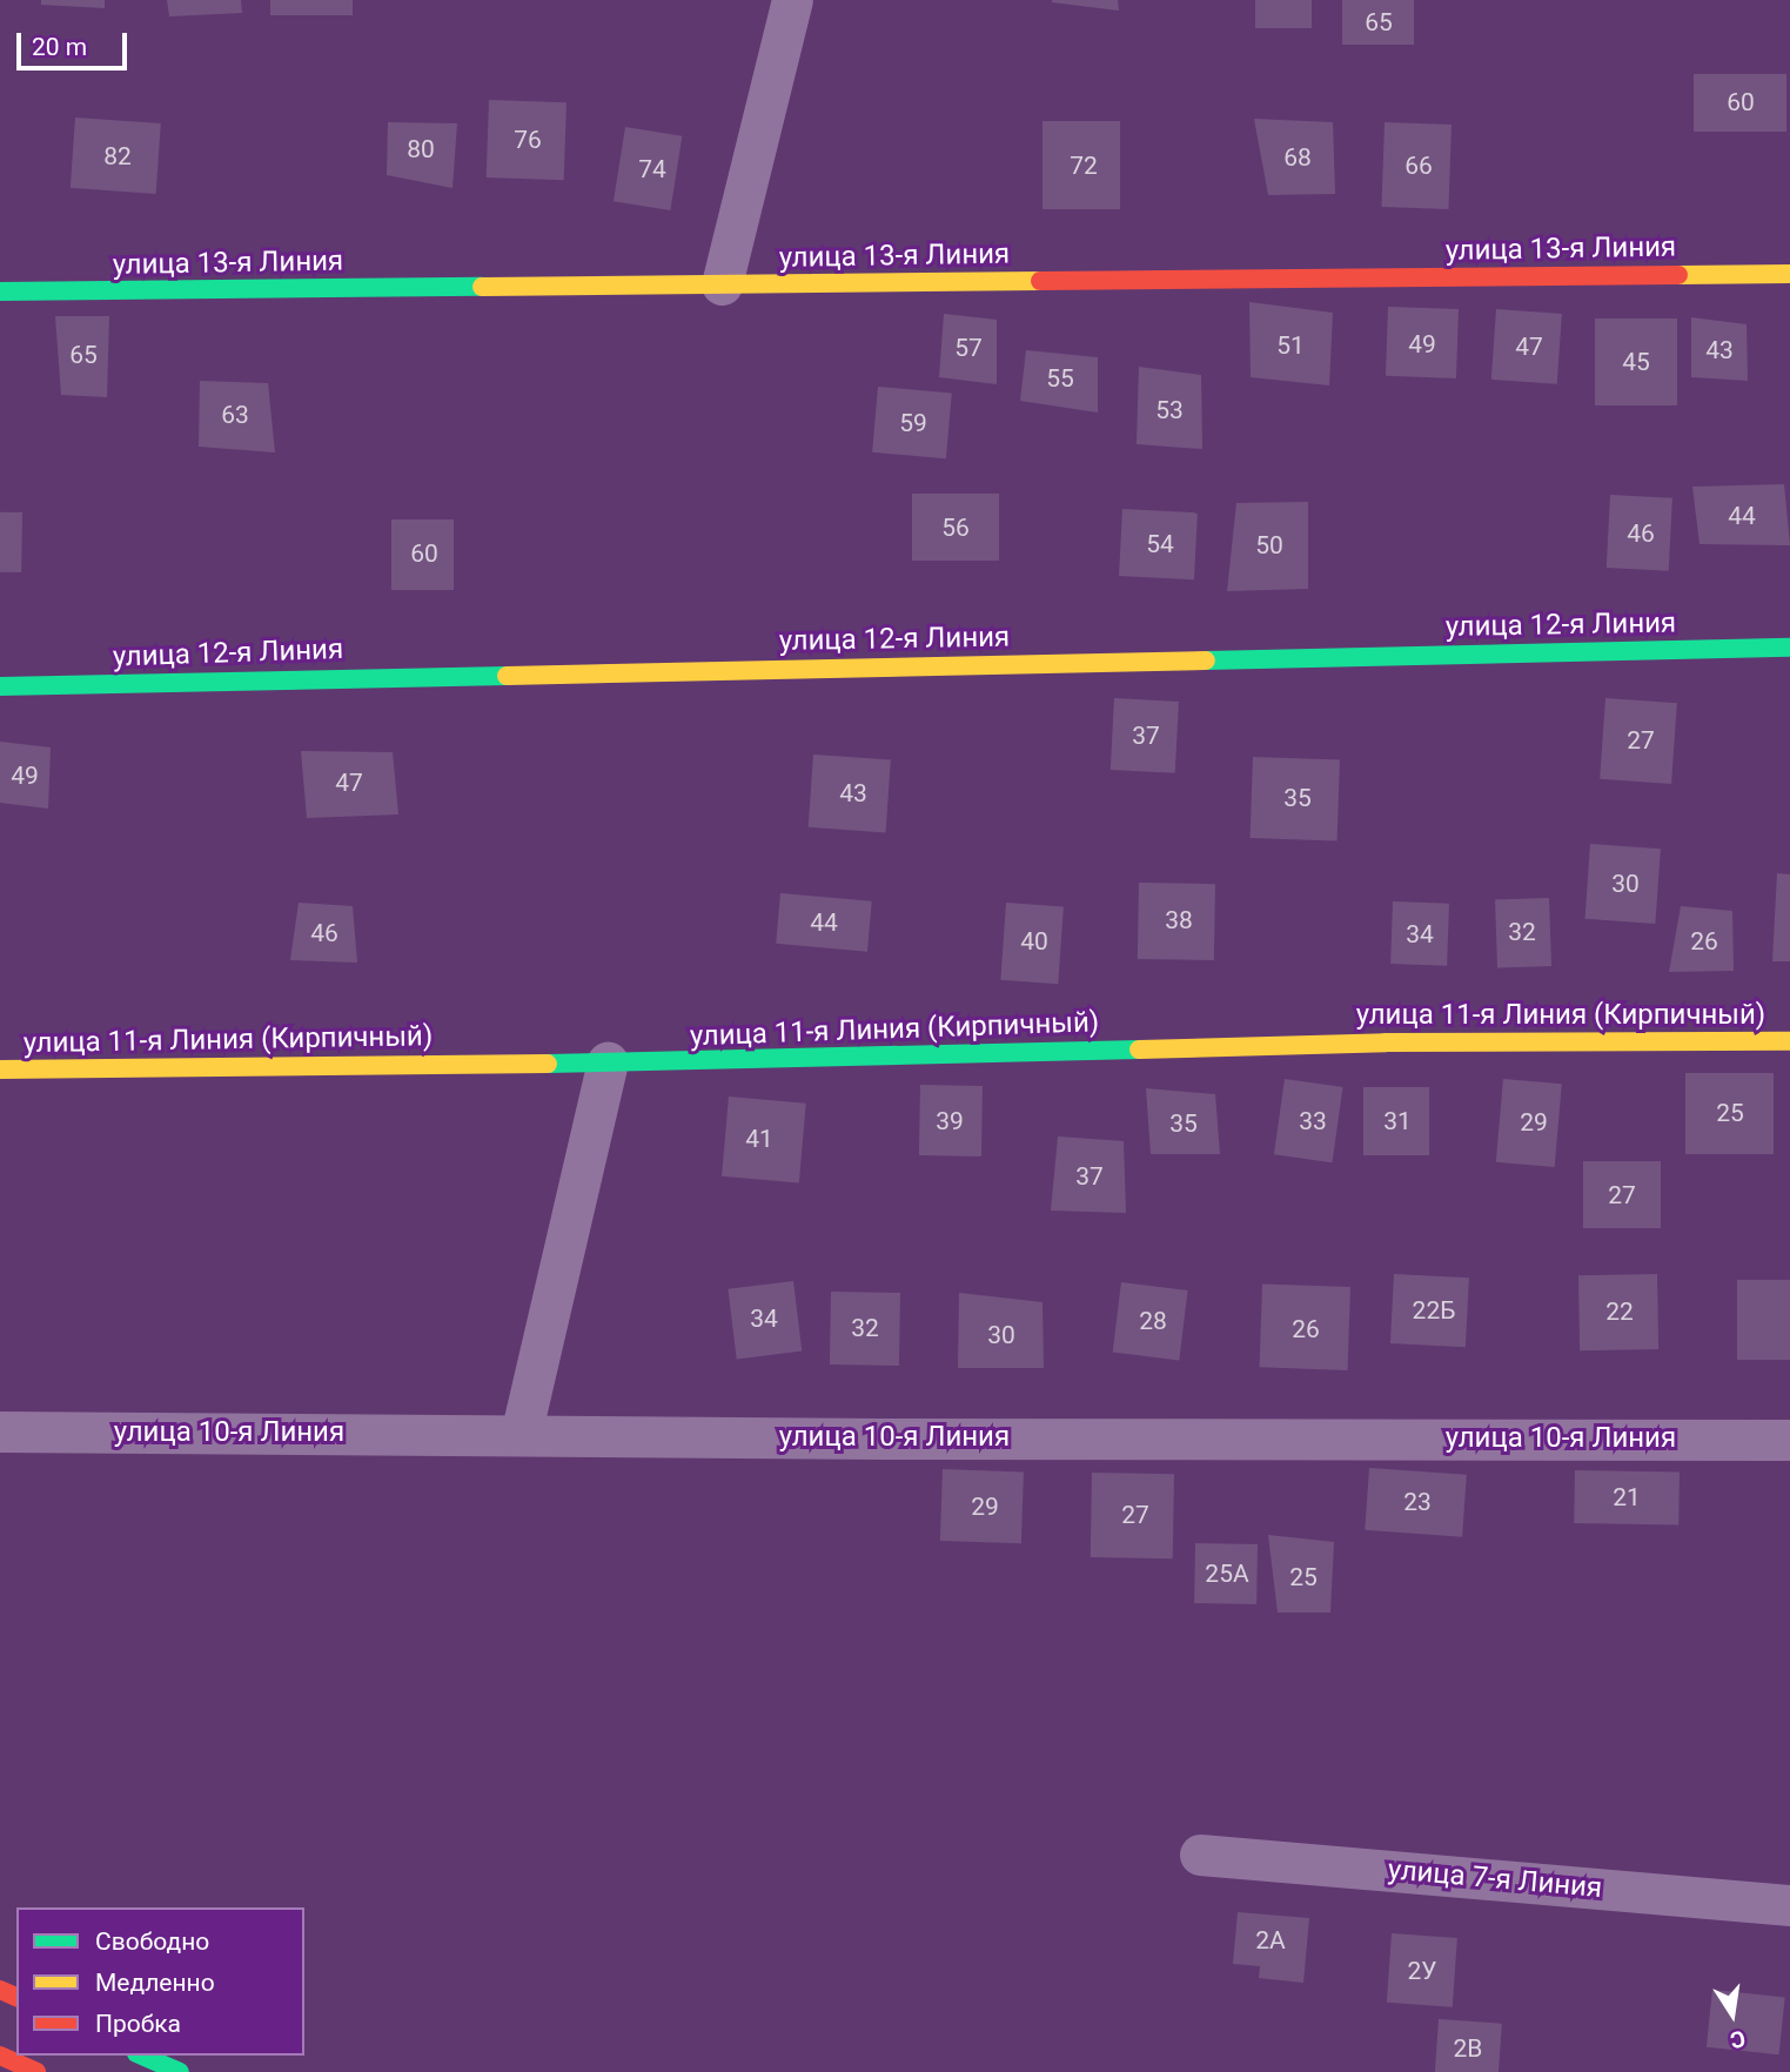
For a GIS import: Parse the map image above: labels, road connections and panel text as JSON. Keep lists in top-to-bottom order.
{
  "streets": {
    "street": [
      "улица 13-я Линия",
      "улица 12-я Линия",
      "улица 11-я Линия (Кирпичный)",
      "улица 10-я Линия",
      "улица 7-я Линия"
    ]
  },
  "house_numbers": [
    "65",
    "60",
    "76",
    "80",
    "82",
    "68",
    "72",
    "66",
    "74",
    "49",
    "51",
    "47",
    "57",
    "43",
    "65",
    "45",
    "55",
    "53",
    "63",
    "59",
    "44",
    "56",
    "46",
    "54",
    "50",
    "60",
    "37",
    "27",
    "49",
    "47",
    "43",
    "35",
    "30",
    "38",
    "44",
    "32",
    "46",
    "34",
    "40",
    "26",
    "25",
    "39",
    "33",
    "31",
    "29",
    "35",
    "41",
    "37",
    "27",
    "22Б",
    "22",
    "34",
    "28",
    "32",
    "26",
    "30",
    "21",
    "23",
    "29",
    "27",
    "25А",
    "25",
    "2А",
    "2У",
    "2В"
  ],
  "legend": ["Свободно", "Медленно", "Пробка"],
  "scale_bar": "20 m",
  "north": "bottom"
}
